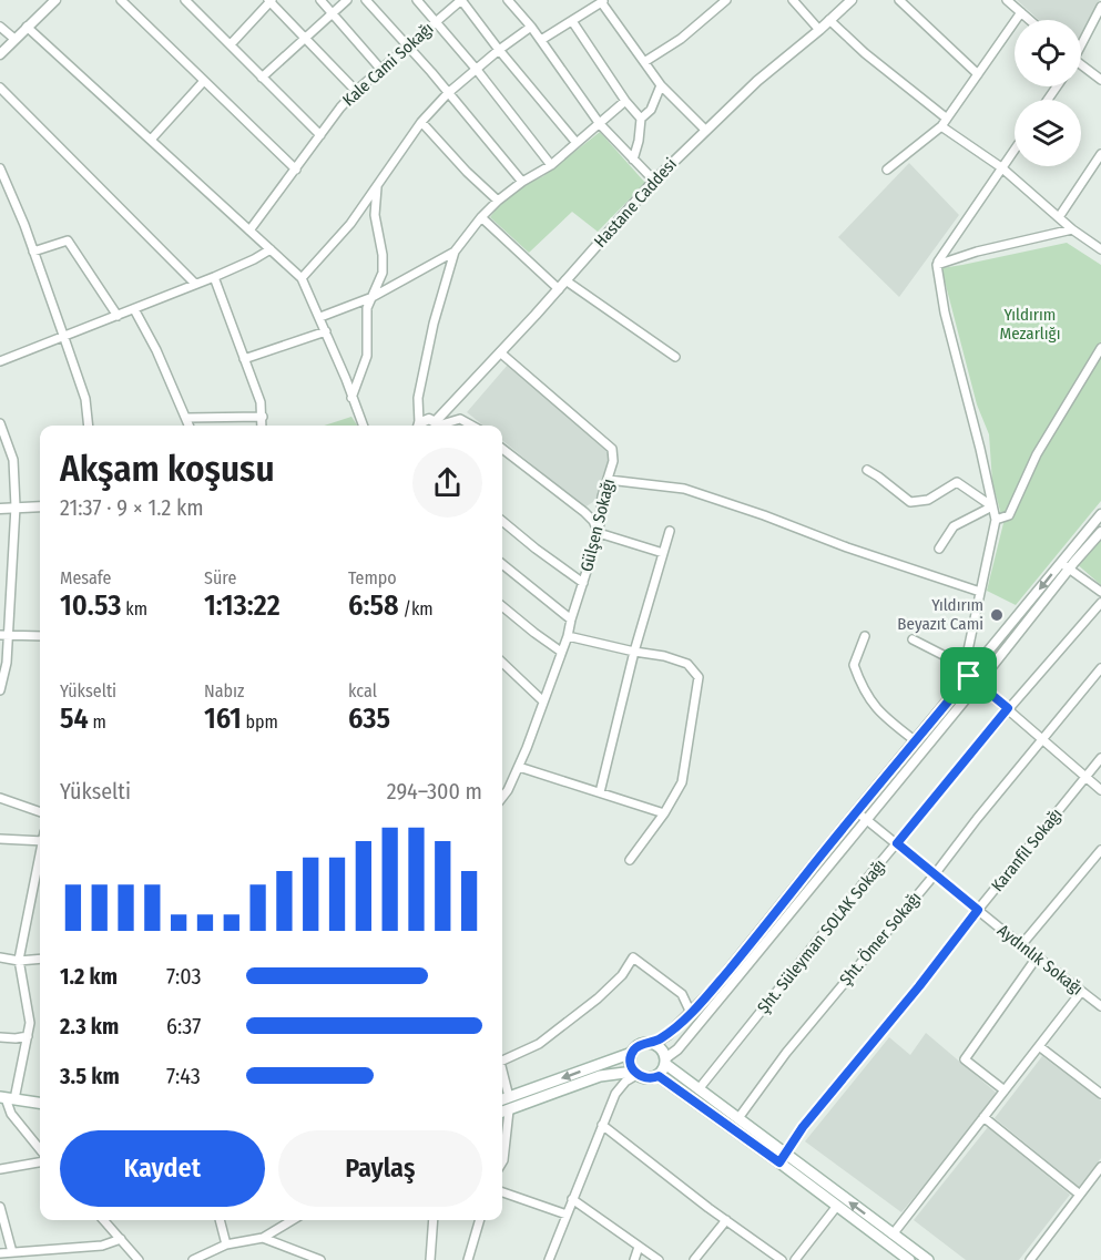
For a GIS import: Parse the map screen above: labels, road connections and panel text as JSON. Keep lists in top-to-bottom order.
{
  "streets": {
    "street": [
      "Kale Cami Sokağı",
      "Hastane Caddesi",
      "Gülşen Sokağı",
      "Karanfil Sokağı",
      "Şht. Süleyman SOLAK Sokağı",
      "Şht. Ömer Sokağı",
      "Aydınlık Sokağı"
    ]
  },
  "crossings": [
    ["Hastane Caddesi", "Gülşen Sokağı"],
    ["Karanfil Sokağı", "Aydınlık Sokağı"],
    ["Şht. Süleyman SOLAK Sokağı", "Aydınlık Sokağı"],
    ["Şht. Ömer Sokağı", "Aydınlık Sokağı"]
  ],
  "parks": ["Yıldırım Mezarlığı"],
  "places": ["Yıldırım Beyazıt Cami"],
  "page": {
    "heading": ["Akşam koşusu", "21:37 · 9 × 1.2 km"],
    "stats": [
      ["Mesafe", "10.53 km"],
      ["Süre", "1:13:22"],
      ["Tempo", "6:58 /km"],
      ["Yükselti", "54 m"],
      ["Nabız", "161 bpm"],
      ["kcal", "635"]
    ],
    "chart": ["Yükselti", "294–300 m"],
    "list": [
      {
        "name": "1.2 km",
        "note": "7:03"
      },
      {
        "name": "2.3 km",
        "note": "6:37"
      },
      {
        "name": "3.5 km",
        "note": "7:43"
      }
    ],
    "buttons": ["Kaydet", "Paylaş"]
  }
}
